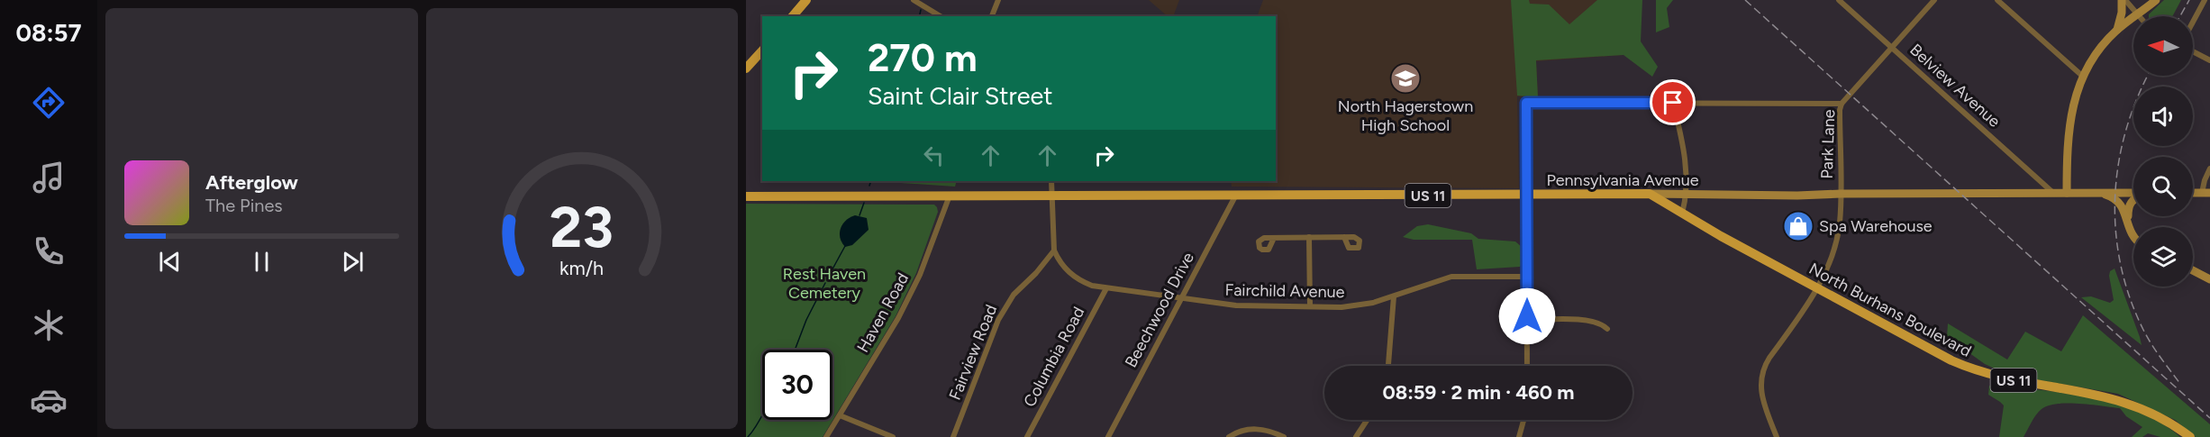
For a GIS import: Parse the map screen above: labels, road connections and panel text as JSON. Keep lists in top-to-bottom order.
{
  "streets": {
    "main road": ["Pennsylvania Avenue", "US 11", "North Burhans Boulevard"],
    "street": [
      "Belview Avenue",
      "Park Lane",
      "Fairchild Avenue",
      "Beechwood Drive",
      "Haven Road",
      "Fairview Road",
      "Columbia Road"
    ]
  },
  "crossings": [
    ["Belview Avenue", "Park Lane"],
    ["Belview Avenue", "Pennsylvania Avenue"],
    ["Park Lane", "Pennsylvania Avenue"],
    ["Park Lane", "North Burhans Boulevard"],
    ["Pennsylvania Avenue", "Beechwood Drive"],
    ["Pennsylvania Avenue", "North Burhans Boulevard"],
    ["Pennsylvania Avenue", "Haven Road"],
    ["Fairchild Avenue", "Beechwood Drive"],
    ["Fairchild Avenue", "Fairview Road"],
    ["Fairchild Avenue", "Columbia Road"]
  ],
  "parks": ["Rest Haven Cemetery"],
  "places": {
    "school or university": ["North Hagerstown High School"],
    "shop": ["Spa Warehouse"]
  },
  "north": "left",
  "page": {
    "tabs": "08:57",
    "turn": ["270 m", "Saint Clair Street"],
    "song": ["Afterglow", "The Pines"],
    "limit": "30",
    "trip": "08:59 · 2 min · 460 m",
    "gauge": ["23", "km/h"]
  }
}
